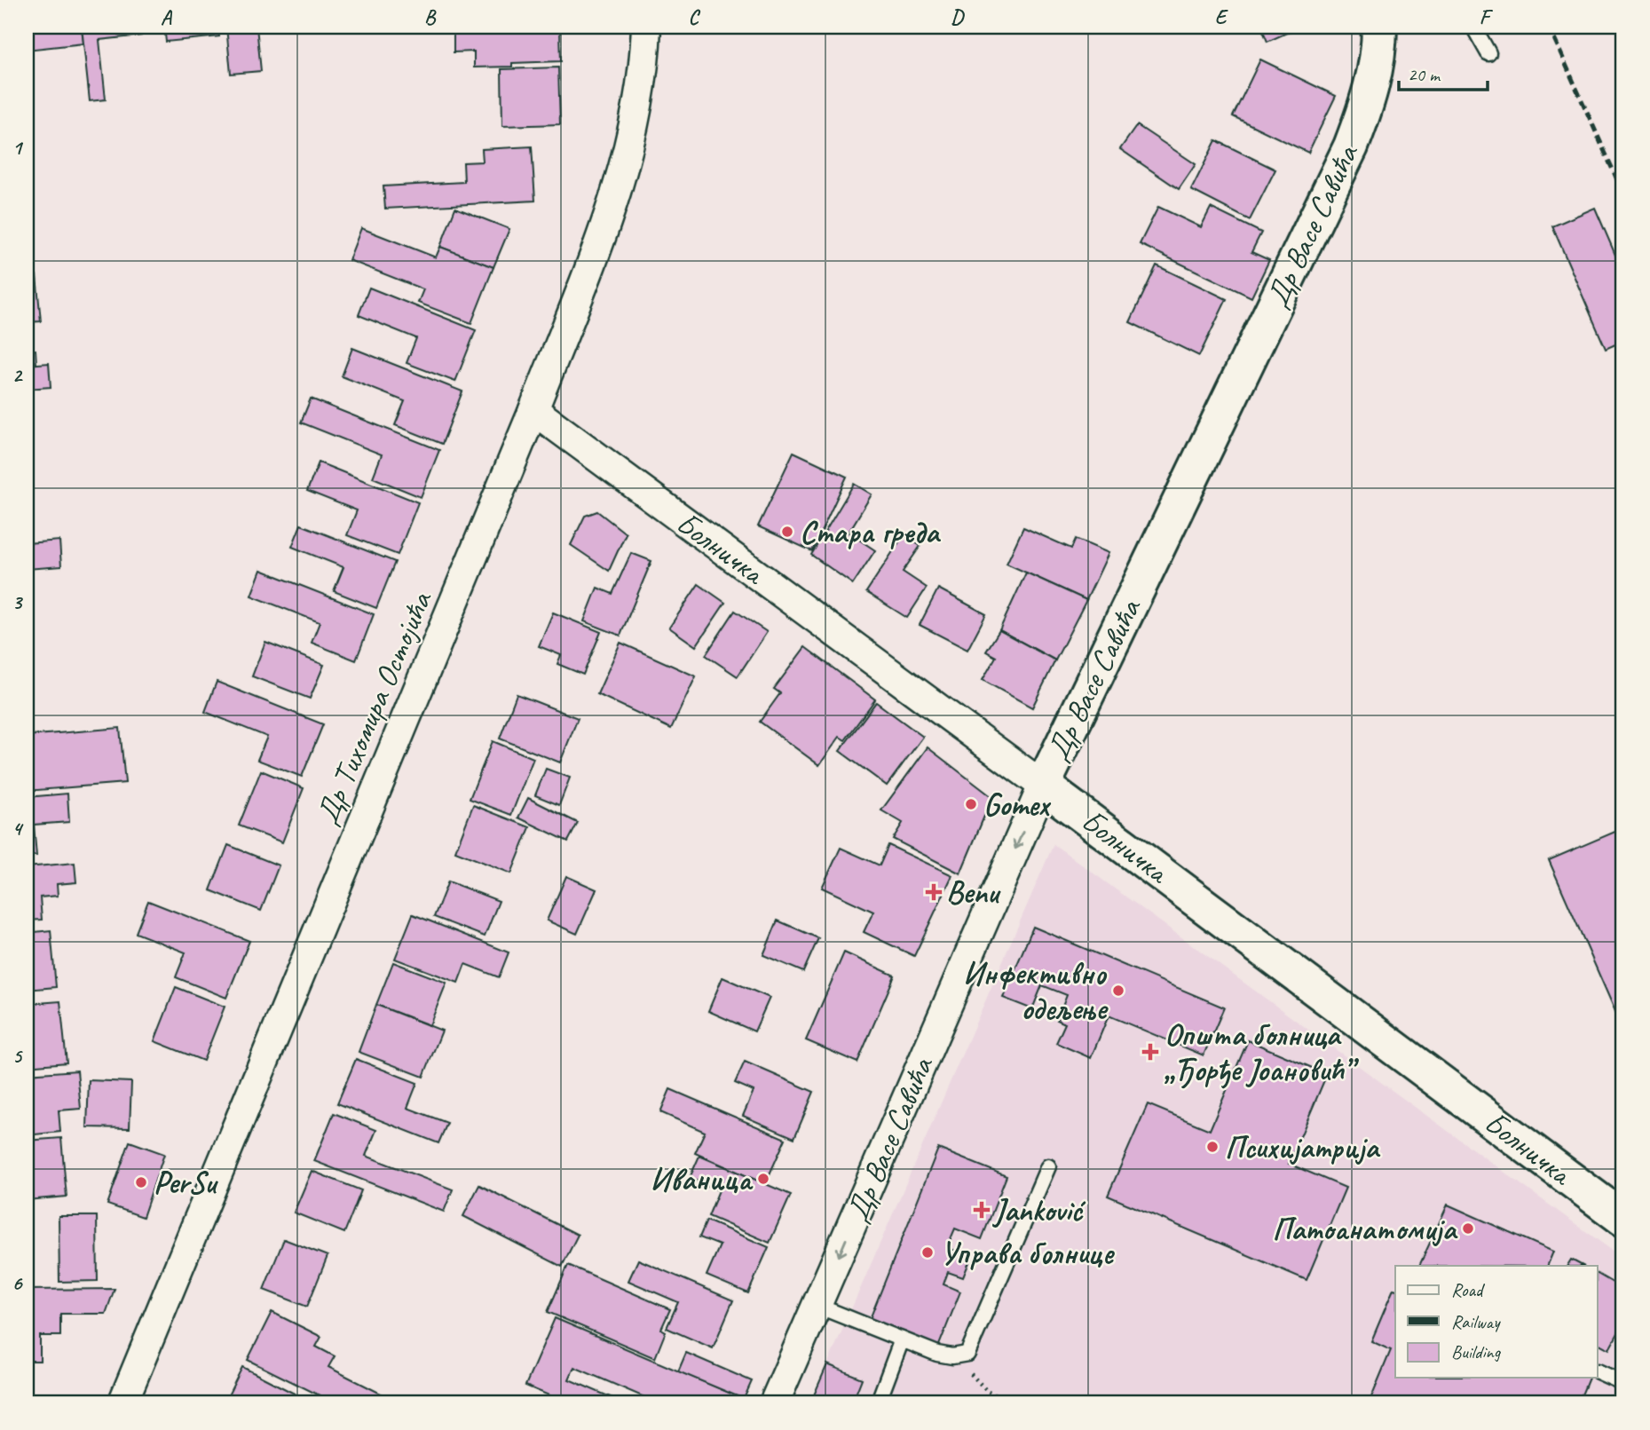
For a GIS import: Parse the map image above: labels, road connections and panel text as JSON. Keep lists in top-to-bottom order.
{
  "streets": {
    "street": ["Др Васе Савића", "Болничка", "Др Тихомира Остојића"]
  },
  "crossings": [
    ["Др Васе Савића", "Болничка"],
    ["Болничка", "Др Тихомира Остојића"]
  ],
  "one_way": ["Др Васе Савића"],
  "places": {
    "other": [
      "Стара греда",
      "Gomex",
      "Инфективно одељење",
      "Психијатрија",
      "Иваница",
      "PerSu",
      "Патоанатомија",
      "Управа болнице"
    ],
    "health": ["Benu", "Општа болница „Ђорђе Јоановић”", "Janković"]
  },
  "legend": ["Road", "Railway", "Building"],
  "scale_bar": "20 m",
  "grid": {
    "columns": [
      "A",
      "B",
      "C",
      "D",
      "E",
      "F"
    ],
    "rows": [
      "1",
      "2",
      "3",
      "4",
      "5",
      "6"
    ]
  }
}
